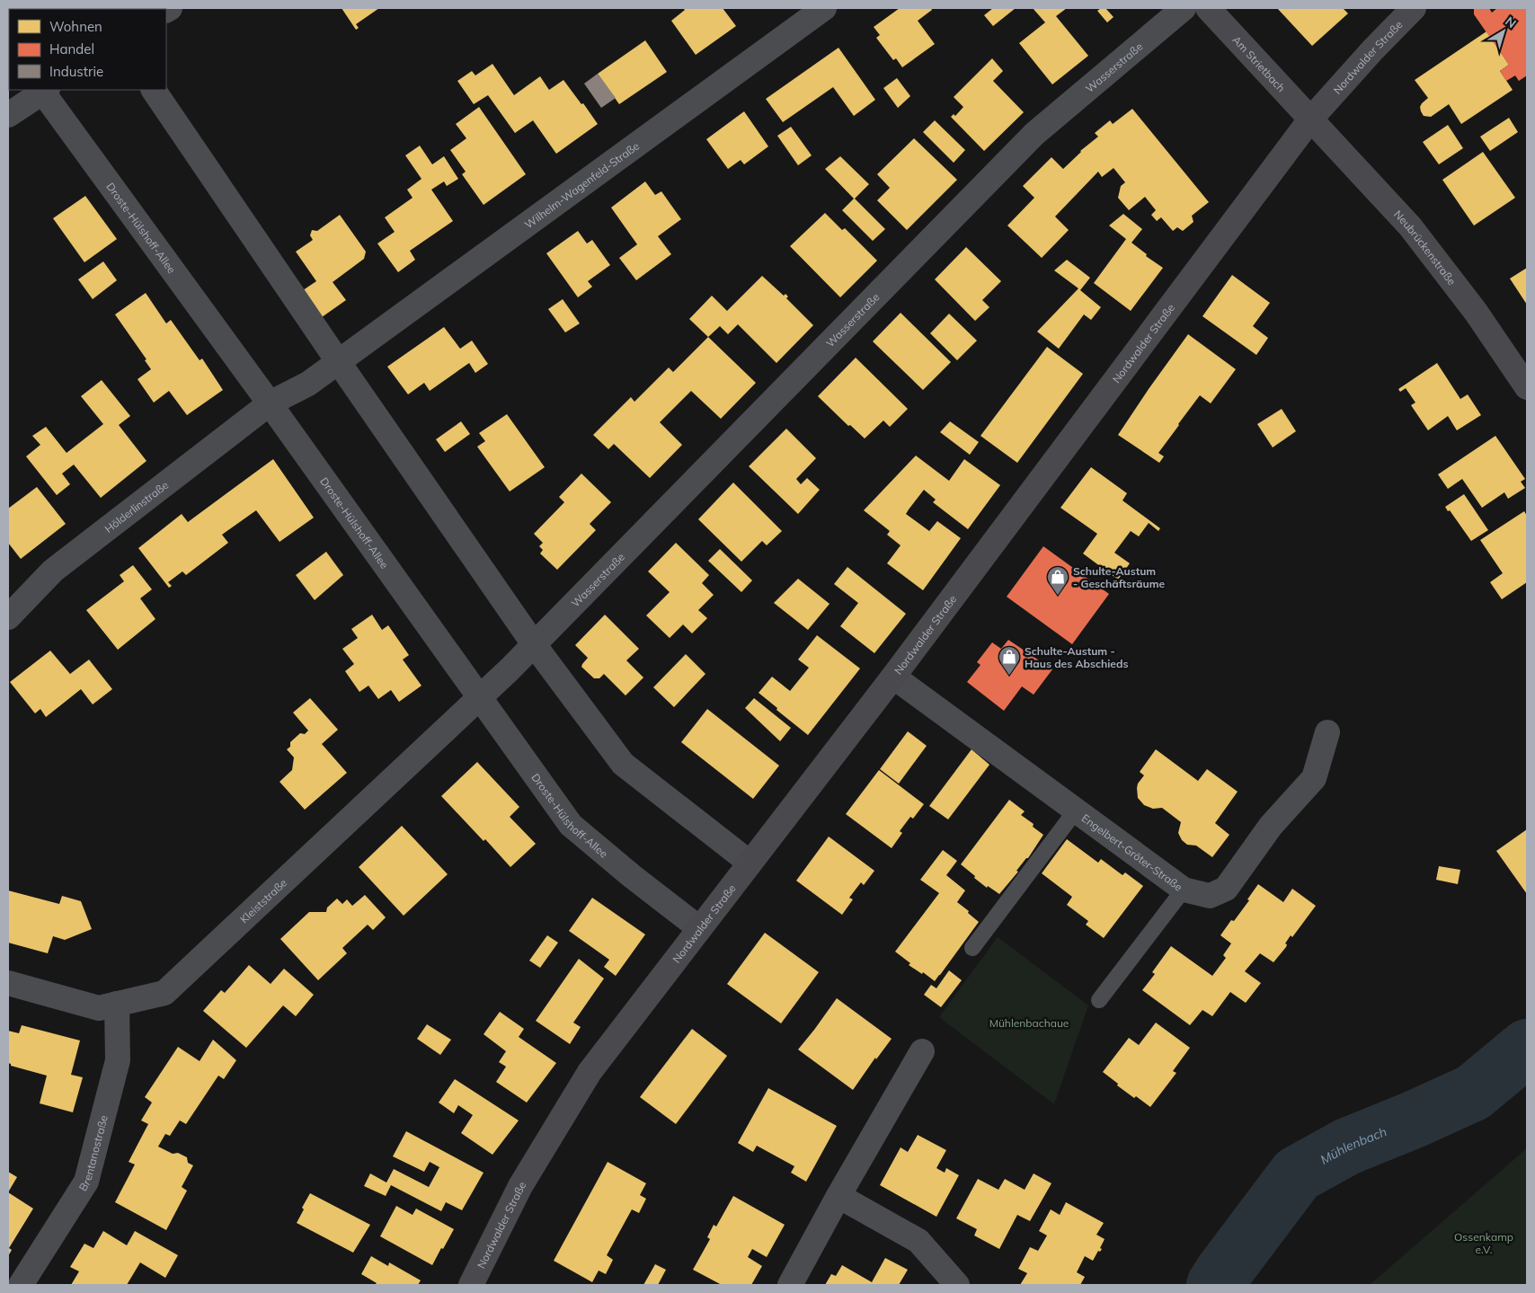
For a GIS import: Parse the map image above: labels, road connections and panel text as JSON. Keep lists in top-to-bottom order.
{
  "streets": {
    "main road": ["Nordwalder Straße", "Am Strietbach", "Neubrückenstraße"],
    "street": [
      "Wasserstraße",
      "Wilhelm-Wagenfeld-Straße",
      "Droste-Hülshoff-Allee",
      "Hölderlinstraße",
      "Engelbert-Gröter-Straße",
      "Kleiststraße",
      "Brentanostraße"
    ]
  },
  "crossings": [
    ["Nordwalder Straße", "Am Strietbach"],
    ["Nordwalder Straße", "Droste-Hülshoff-Allee"],
    ["Nordwalder Straße", "Neubrückenstraße"],
    ["Nordwalder Straße", "Engelbert-Gröter-Straße"],
    ["Am Strietbach", "Neubrückenstraße"],
    ["Wasserstraße", "Droste-Hülshoff-Allee"],
    ["Wasserstraße", "Kleiststraße"],
    ["Wilhelm-Wagenfeld-Straße", "Droste-Hülshoff-Allee"],
    ["Wilhelm-Wagenfeld-Straße", "Hölderlinstraße"],
    ["Droste-Hülshoff-Allee", "Hölderlinstraße"],
    ["Droste-Hülshoff-Allee", "Kleiststraße"],
    ["Kleiststraße", "Brentanostraße"]
  ],
  "water": ["Mühlenbach"],
  "parks": ["Mühlenbachaue", "Ossenkamp e.V."],
  "places": {
    "shop": ["Schulte-Austum - Geschäftsräume", "Schulte-Austum - Haus des Abschieds"]
  },
  "legend": ["Wohnen", "Handel", "Industrie"],
  "north": "top right"
}
